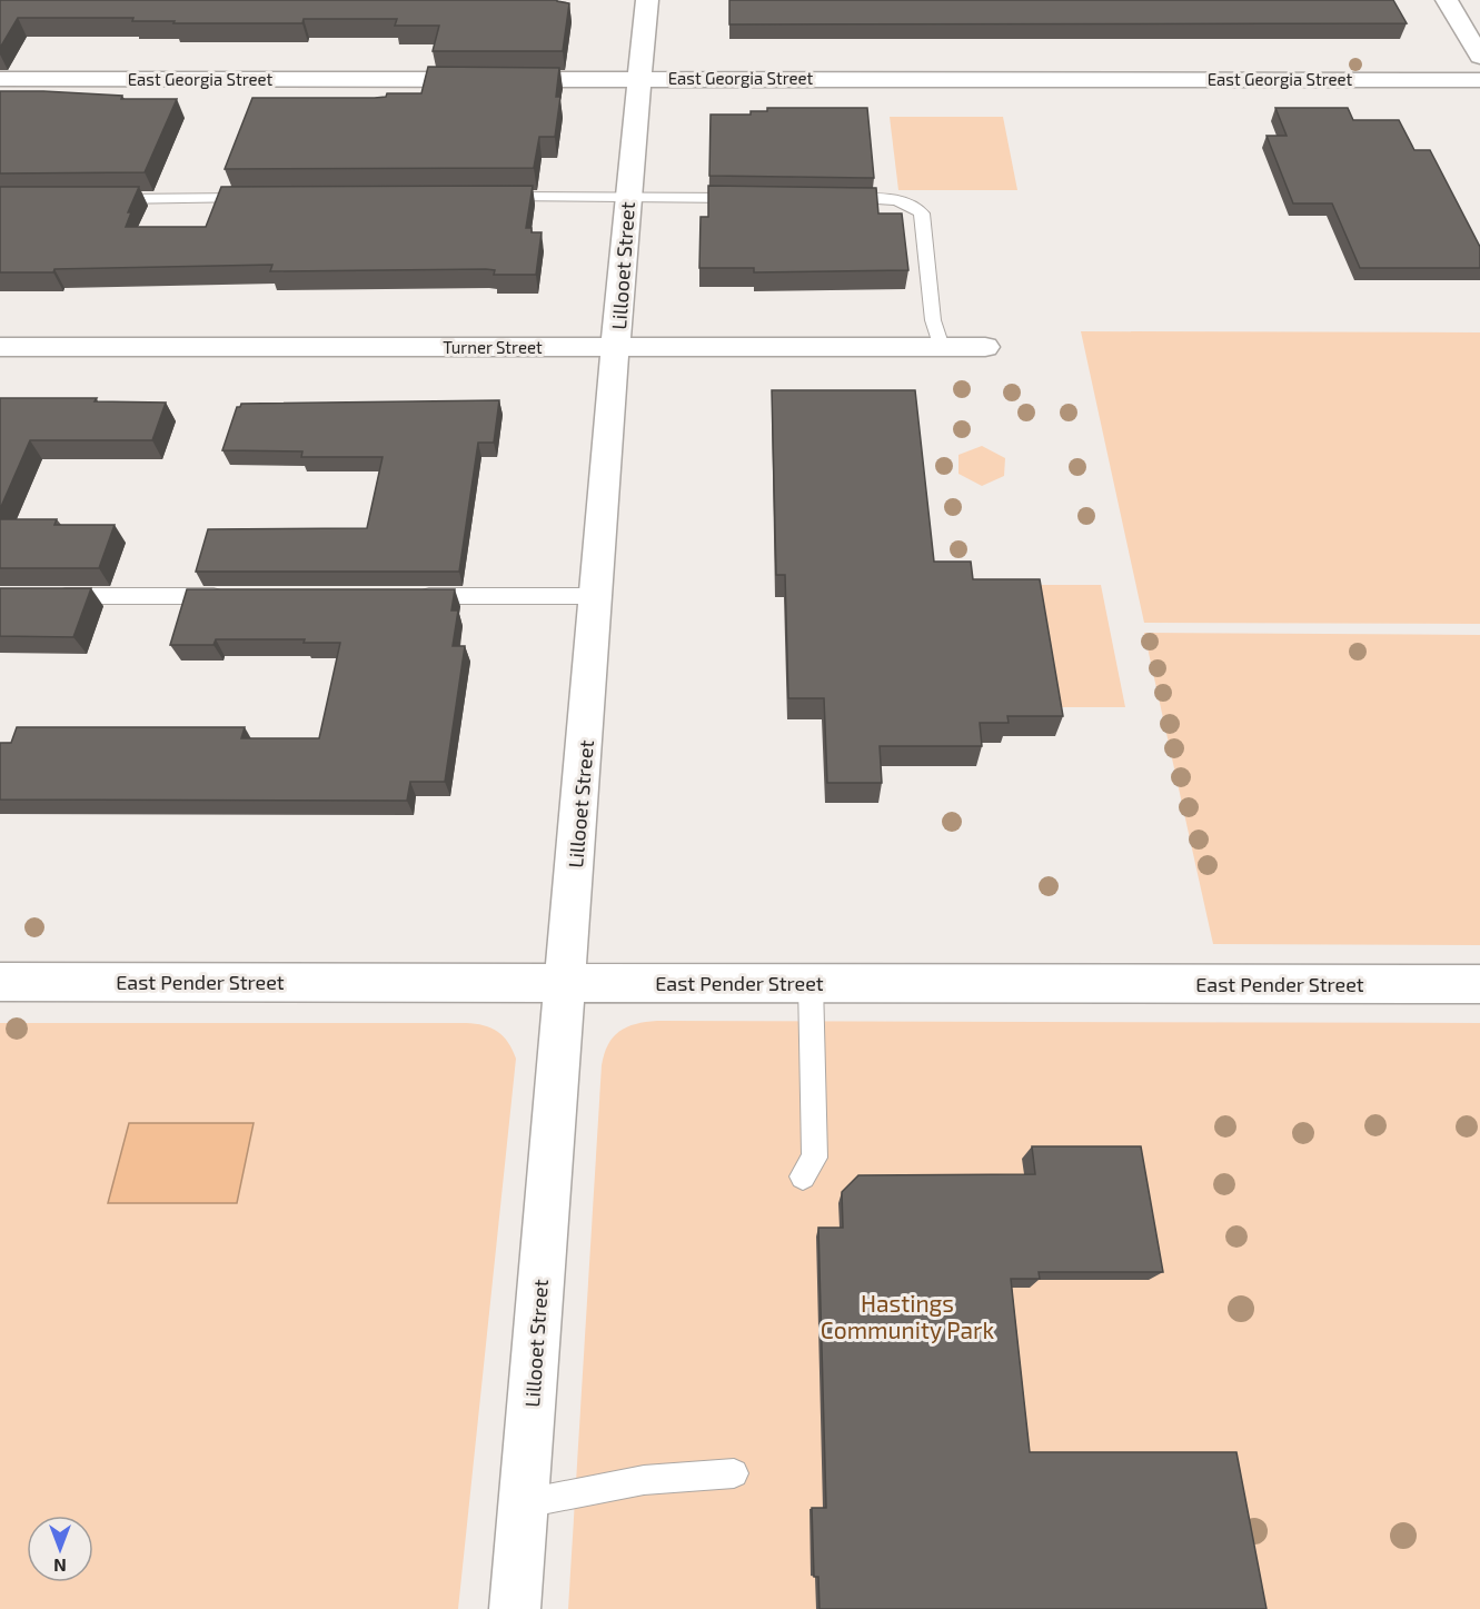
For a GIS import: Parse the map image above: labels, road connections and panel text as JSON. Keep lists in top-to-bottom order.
{
  "streets": {
    "street": [
      "East Georgia Street",
      "Lillooet Street",
      "Turner Street",
      "East Pender Street"
    ]
  },
  "crossings": [
    ["East Georgia Street", "Lillooet Street"],
    ["Lillooet Street", "Turner Street"],
    ["Lillooet Street", "East Pender Street"]
  ],
  "parks": ["Hastings Community Park"],
  "north": "bottom"
}
